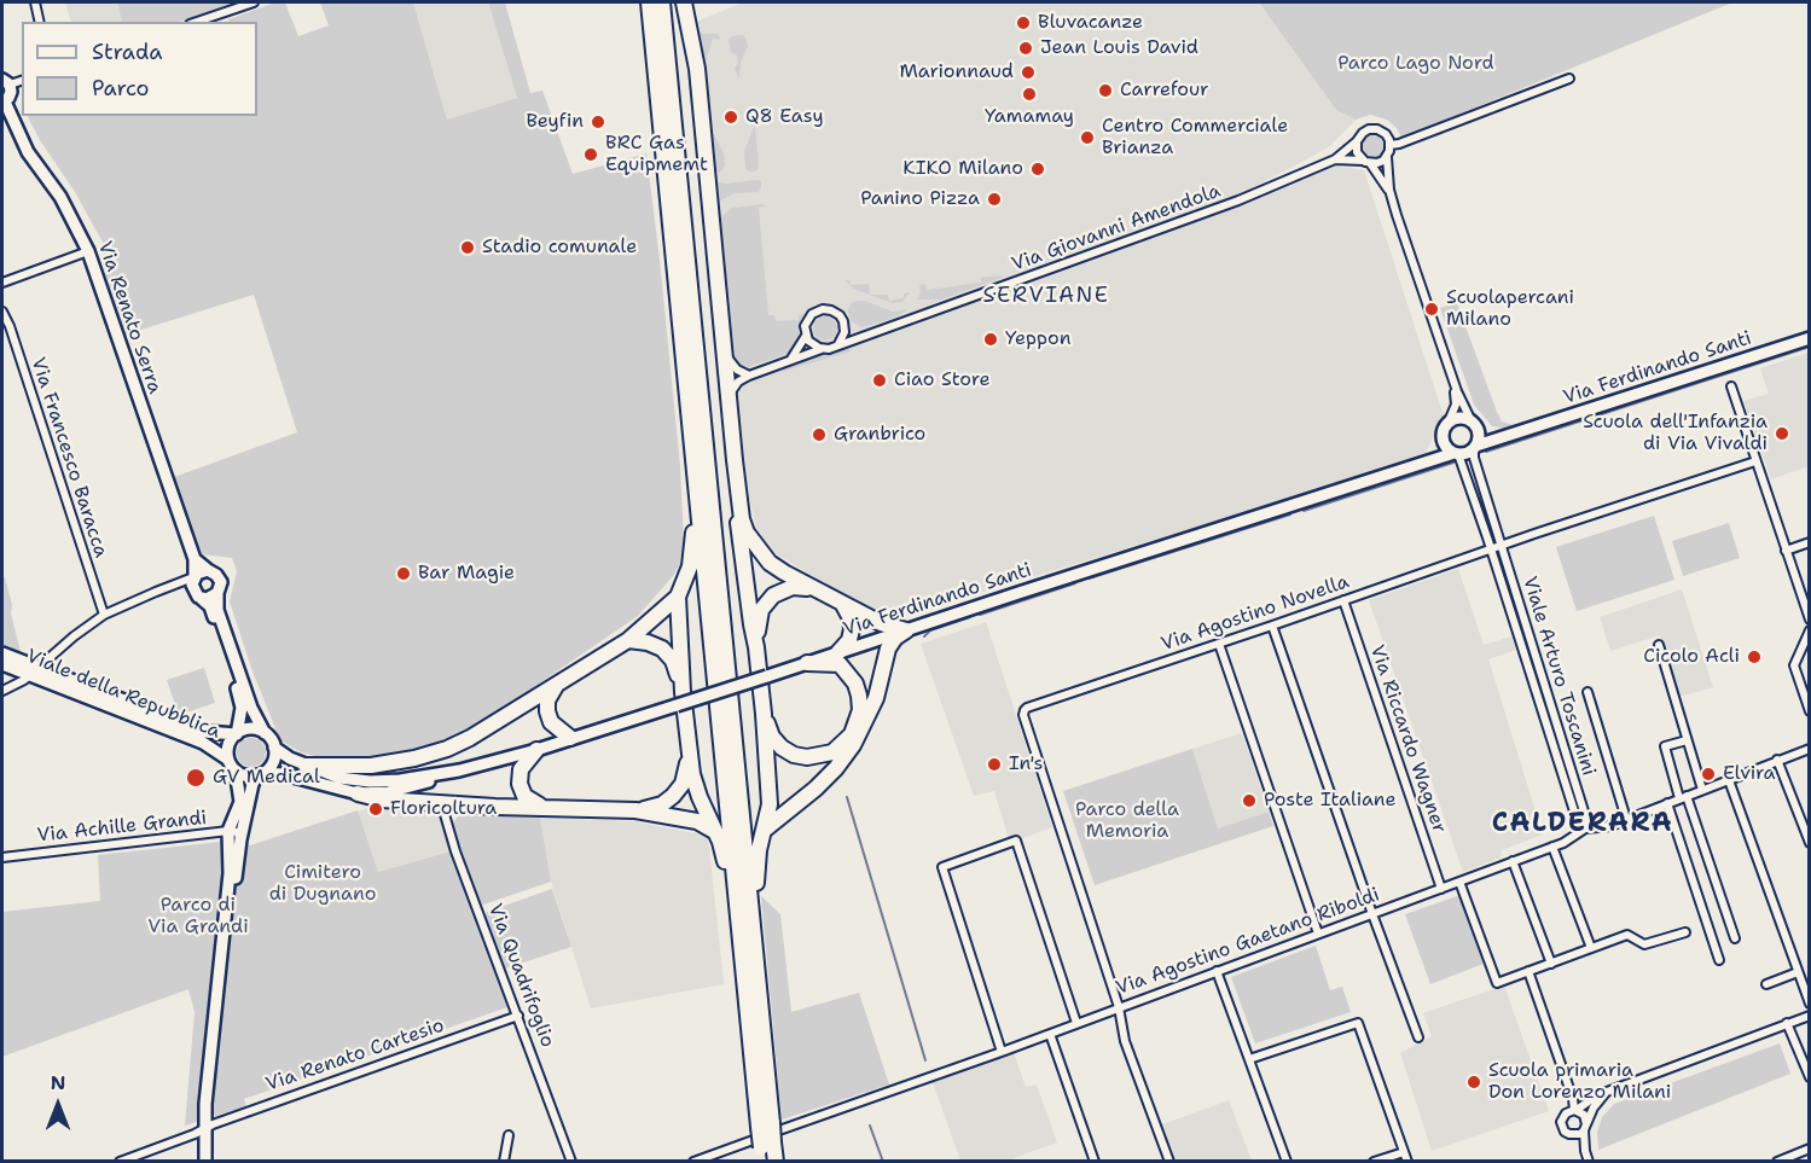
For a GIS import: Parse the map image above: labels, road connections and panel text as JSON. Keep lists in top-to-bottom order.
{
  "streets": {
    "main road": ["Via Renato Serra", "Via Ferdinando Santi", "Viale della Repubblica"],
    "street": [
      "Via Giovanni Amendola",
      "Via Francesco Baracca",
      "Via Agostino Novella",
      "Viale Arturo Toscanini",
      "Via Riccardo Wagner",
      "Via Achille Grandi",
      "Via Agostino Gaetano Riboldi",
      "Via Quadrifoglio",
      "Via Renato Cartesio"
    ]
  },
  "crossings": [
    ["Via Ferdinando Santi", "Viale Arturo Toscanini"],
    ["Via Agostino Novella", "Viale Arturo Toscanini"],
    ["Via Agostino Novella", "Via Riccardo Wagner"],
    ["Via Agostino Novella", "Via Agostino Gaetano Riboldi"],
    ["Viale Arturo Toscanini", "Via Agostino Gaetano Riboldi"],
    ["Via Riccardo Wagner", "Via Agostino Gaetano Riboldi"],
    ["Via Quadrifoglio", "Via Renato Cartesio"]
  ],
  "districts": ["SERVIANE", "CALDERARA"],
  "parks": [
    "Parco Lago Nord",
    "Parco della Memoria",
    "Cimitero di Dugnano",
    "Parco di Via Grandi"
  ],
  "places": [
    "Bluvacanze",
    "Jean Louis David",
    "Marionnaud",
    "Carrefour",
    "Yamamay",
    "Q8 Easy",
    "Beyfin",
    "Centro Commerciale Brianza",
    "BRC Gas Equipmemt",
    "KIKO Milano",
    "Panino Pizza",
    "Stadio comunale",
    "Scuolapercani Milano",
    "Yeppon",
    "Ciao Store",
    "Scuola dell'Infanzia di Via Vivaldi",
    "Granbrico",
    "Bar Magie",
    "Cicolo Acli",
    "In's",
    "Elvira",
    "GV Medical",
    "Poste Italiane",
    "Floricoltura",
    "Scuola primaria Don Lorenzo Milani"
  ],
  "legend": ["Strada", "Parco"],
  "north": "top"
}
